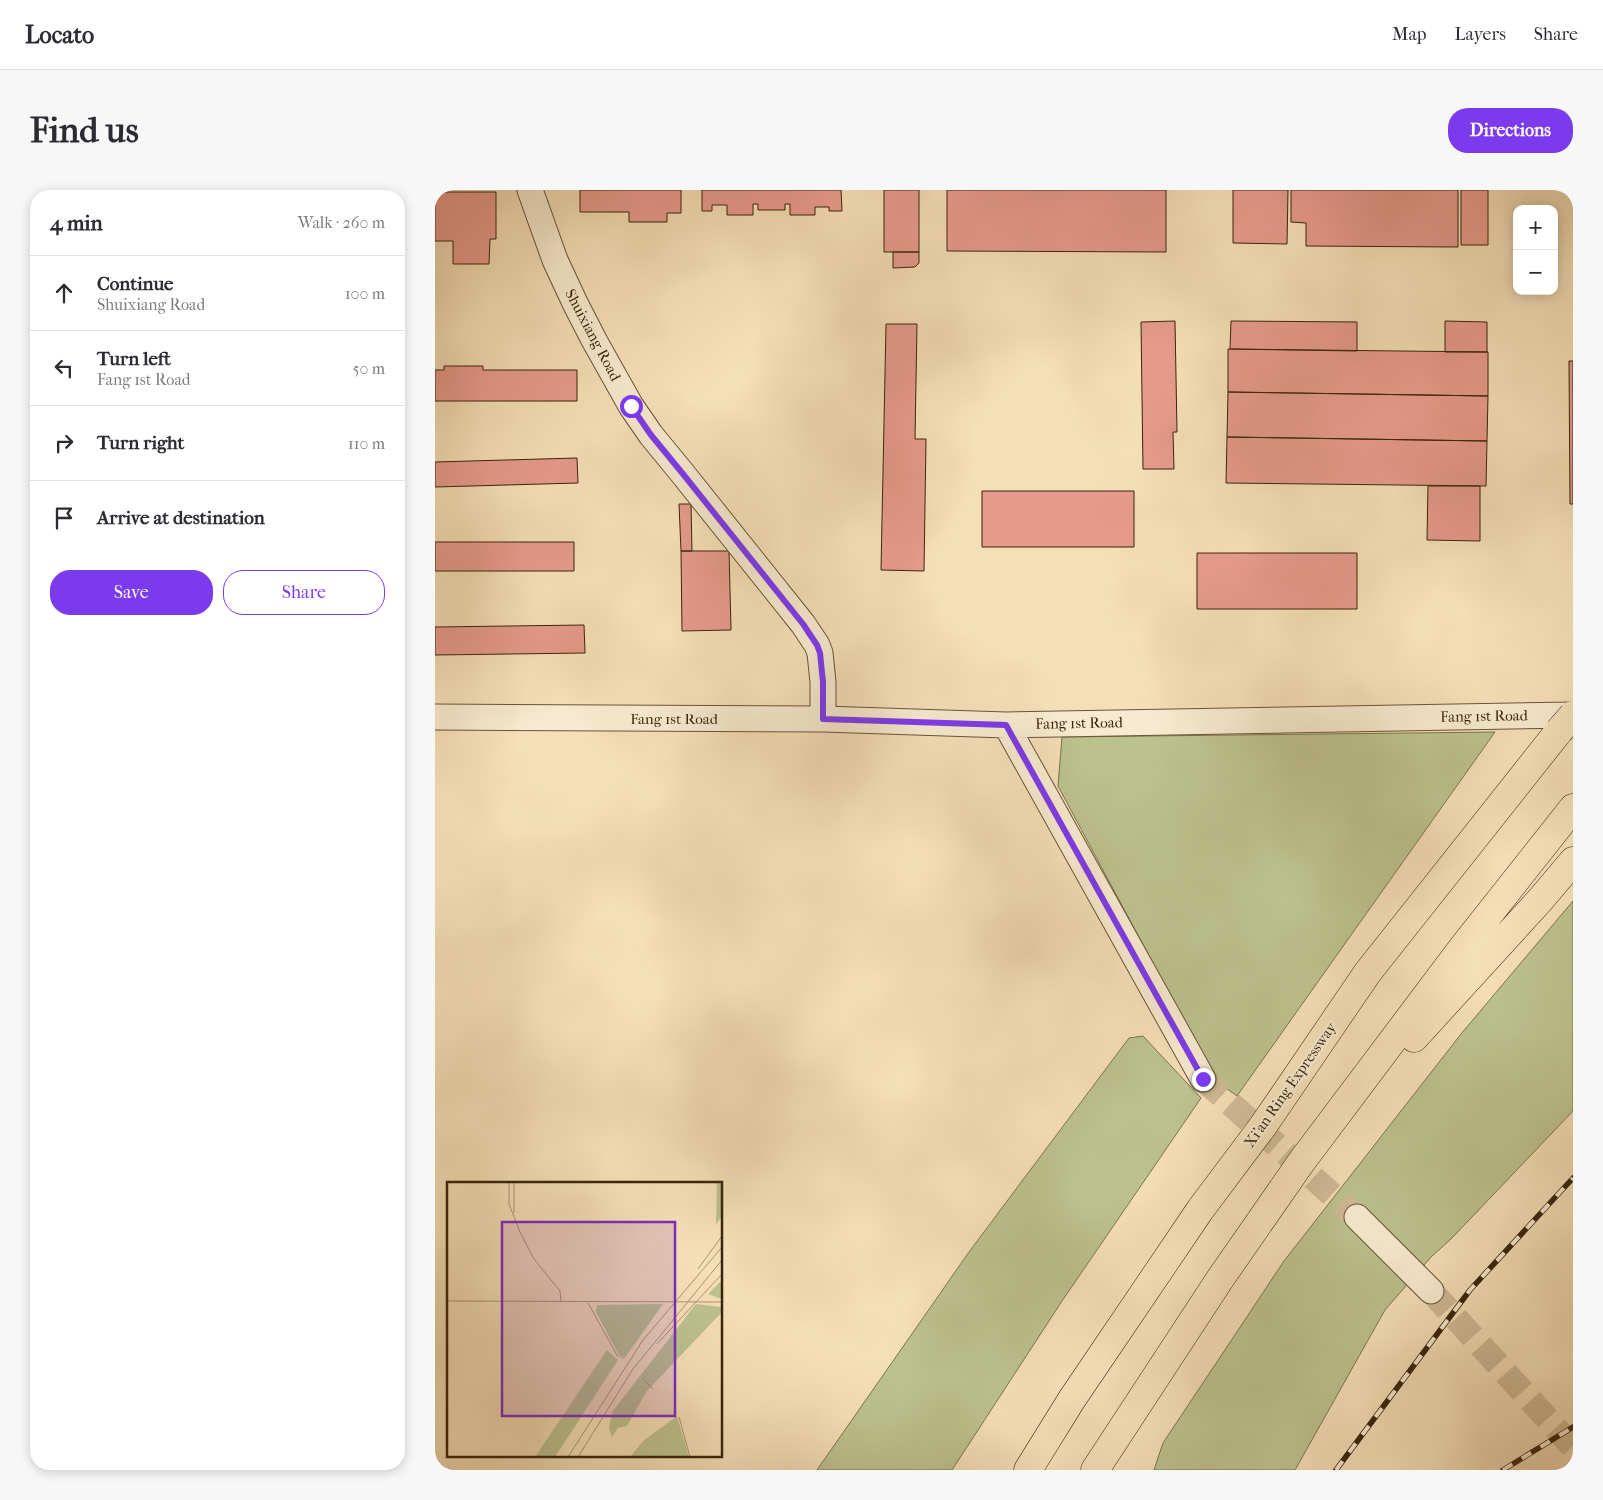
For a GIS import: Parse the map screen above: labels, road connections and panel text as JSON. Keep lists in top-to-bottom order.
{
  "streets": {
    "highway": ["Xi'an Ring Expressway"],
    "street": ["Shuixiang Road", "Fang 1st Road"]
  },
  "crossings": [
    ["Shuixiang Road", "Fang 1st Road"],
    ["Fang 1st Road", "Xi'an Ring Expressway"]
  ],
  "page": {
    "header": "Locato",
    "nav": ["Map", "Layers", "Share"],
    "buttons": [
      "Directions",
      ["Save", "Share"]
    ],
    "title": "Find us",
    "heading": ["4 min", "Walk · 260 m"],
    "map_buttons": ["+", "−"],
    "list": [
      ["Continue", "Shuixiang Road", "100 m"],
      ["Turn left", "Fang 1st Road", "50 m"],
      ["Turn right", "110 m"],
      "Arrive at destination"
    ]
  }
}
